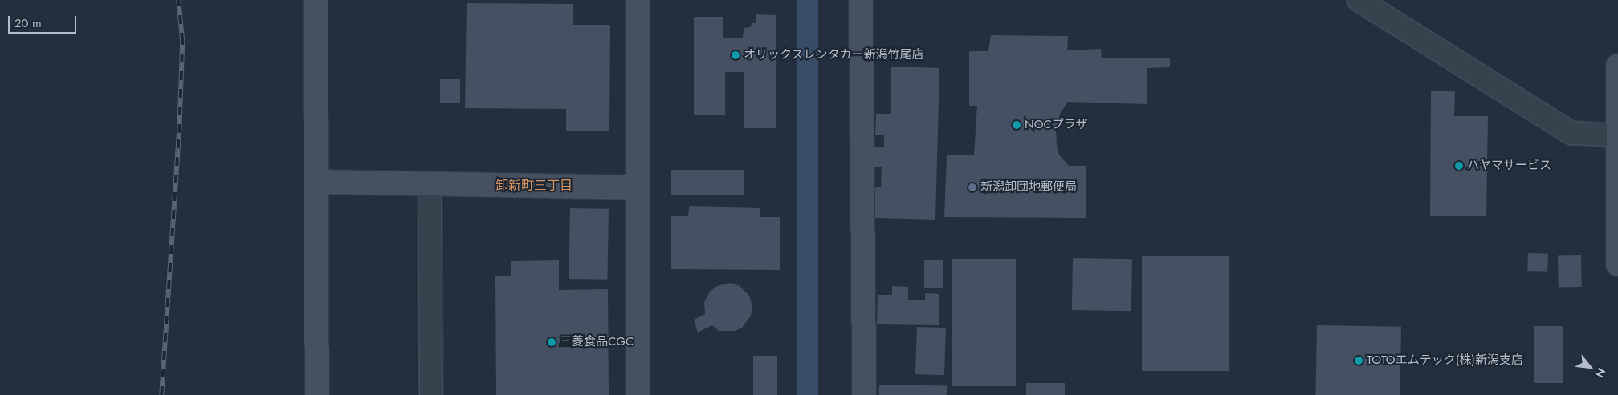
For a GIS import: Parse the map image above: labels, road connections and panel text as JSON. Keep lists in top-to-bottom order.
{
  "districts": ["卸新町三丁目"],
  "places": [
    "オリックスレンタカー新潟竹尾店",
    "NOCプラザ",
    "ハヤマサービス",
    "新潟卸団地郵便局",
    "三菱食品CGC",
    "TOTOエムテック(株)新潟支店"
  ],
  "scale_bar": "20 m",
  "north": "bottom right"
}
